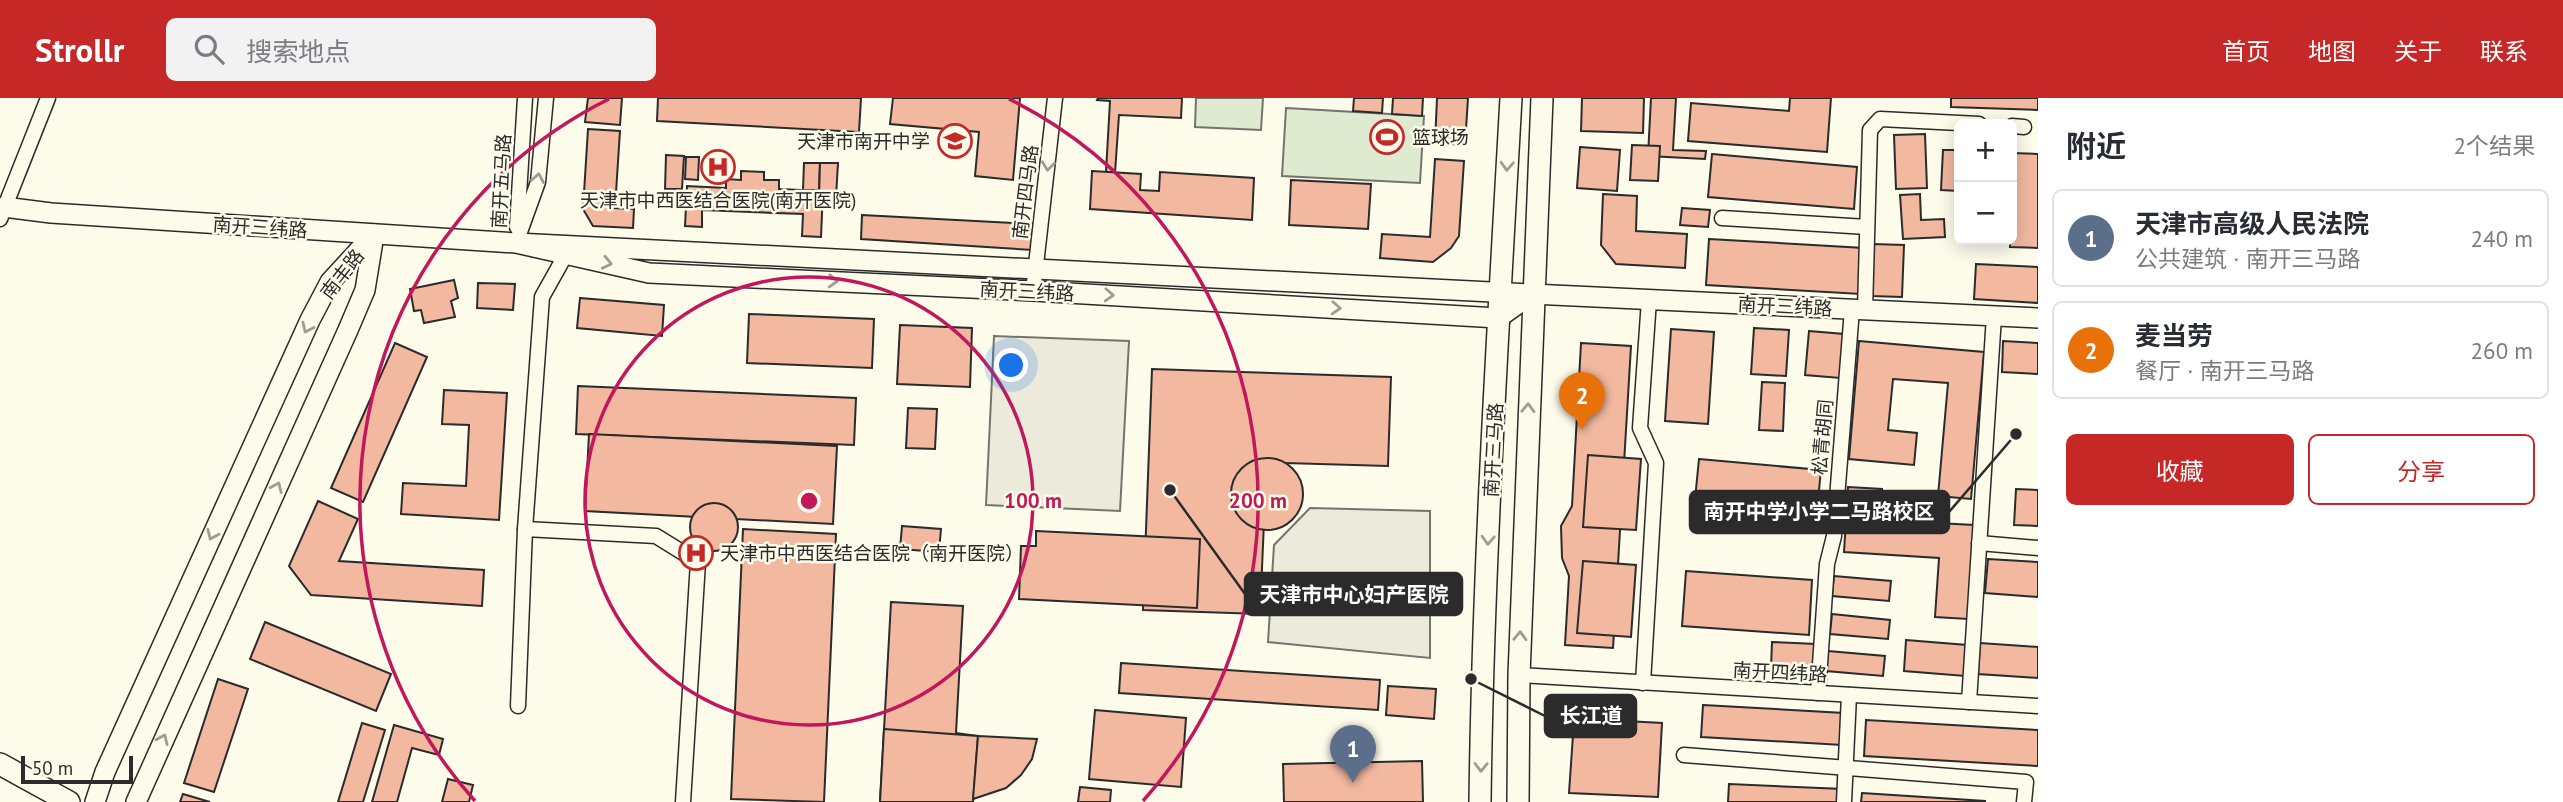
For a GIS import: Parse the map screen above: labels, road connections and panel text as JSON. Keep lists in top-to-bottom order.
{
  "streets": {
    "main road": ["南开三马路"],
    "street": [
      "南开五马路",
      "南开四马路",
      "南开三纬路",
      "南丰路",
      "松青胡同",
      "南开四纬路"
    ]
  },
  "crossings": [
    ["南开五马路", "南开三纬路"],
    ["南开四马路", "南开三纬路"],
    ["南开三纬路", "南丰路"],
    ["南开三纬路", "松青胡同"],
    ["南开三纬路", "南开三马路"],
    ["松青胡同", "南开四纬路"],
    ["南开三马路", "南开四纬路"]
  ],
  "one_way": ["南开四马路"],
  "places": {
    "sports": ["篮球场"],
    "school or university": ["天津市南开中学"],
    "hospital": ["天津市中西医结合医院(南开医院)", "天津市中西医结合医院（南开医院）"],
    "other": ["南开中学小学二马路校区", "天津市中心妇产医院", "长江道"]
  },
  "scale_bar": "50 m",
  "page": {
    "header": "Strollr",
    "search": "搜索地点",
    "nav": [
      "首页",
      "地图",
      "关于",
      "联系"
    ],
    "heading": ["附近", "2个结果"],
    "map_buttons": ["+", "−"],
    "list": [
      {
        "mark": "1",
        "name": "天津市高级人民法院",
        "note": "公共建筑 · 南开三马路",
        "value": "240 m"
      },
      {
        "mark": "2",
        "name": "麦当劳",
        "note": "餐厅 · 南开三马路",
        "value": "260 m"
      }
    ],
    "pins": ["2", "1"],
    "buttons": ["收藏", "分享"],
    "scale": "50 m"
  },
  "rings": ["100 m", "200 m"]
}
